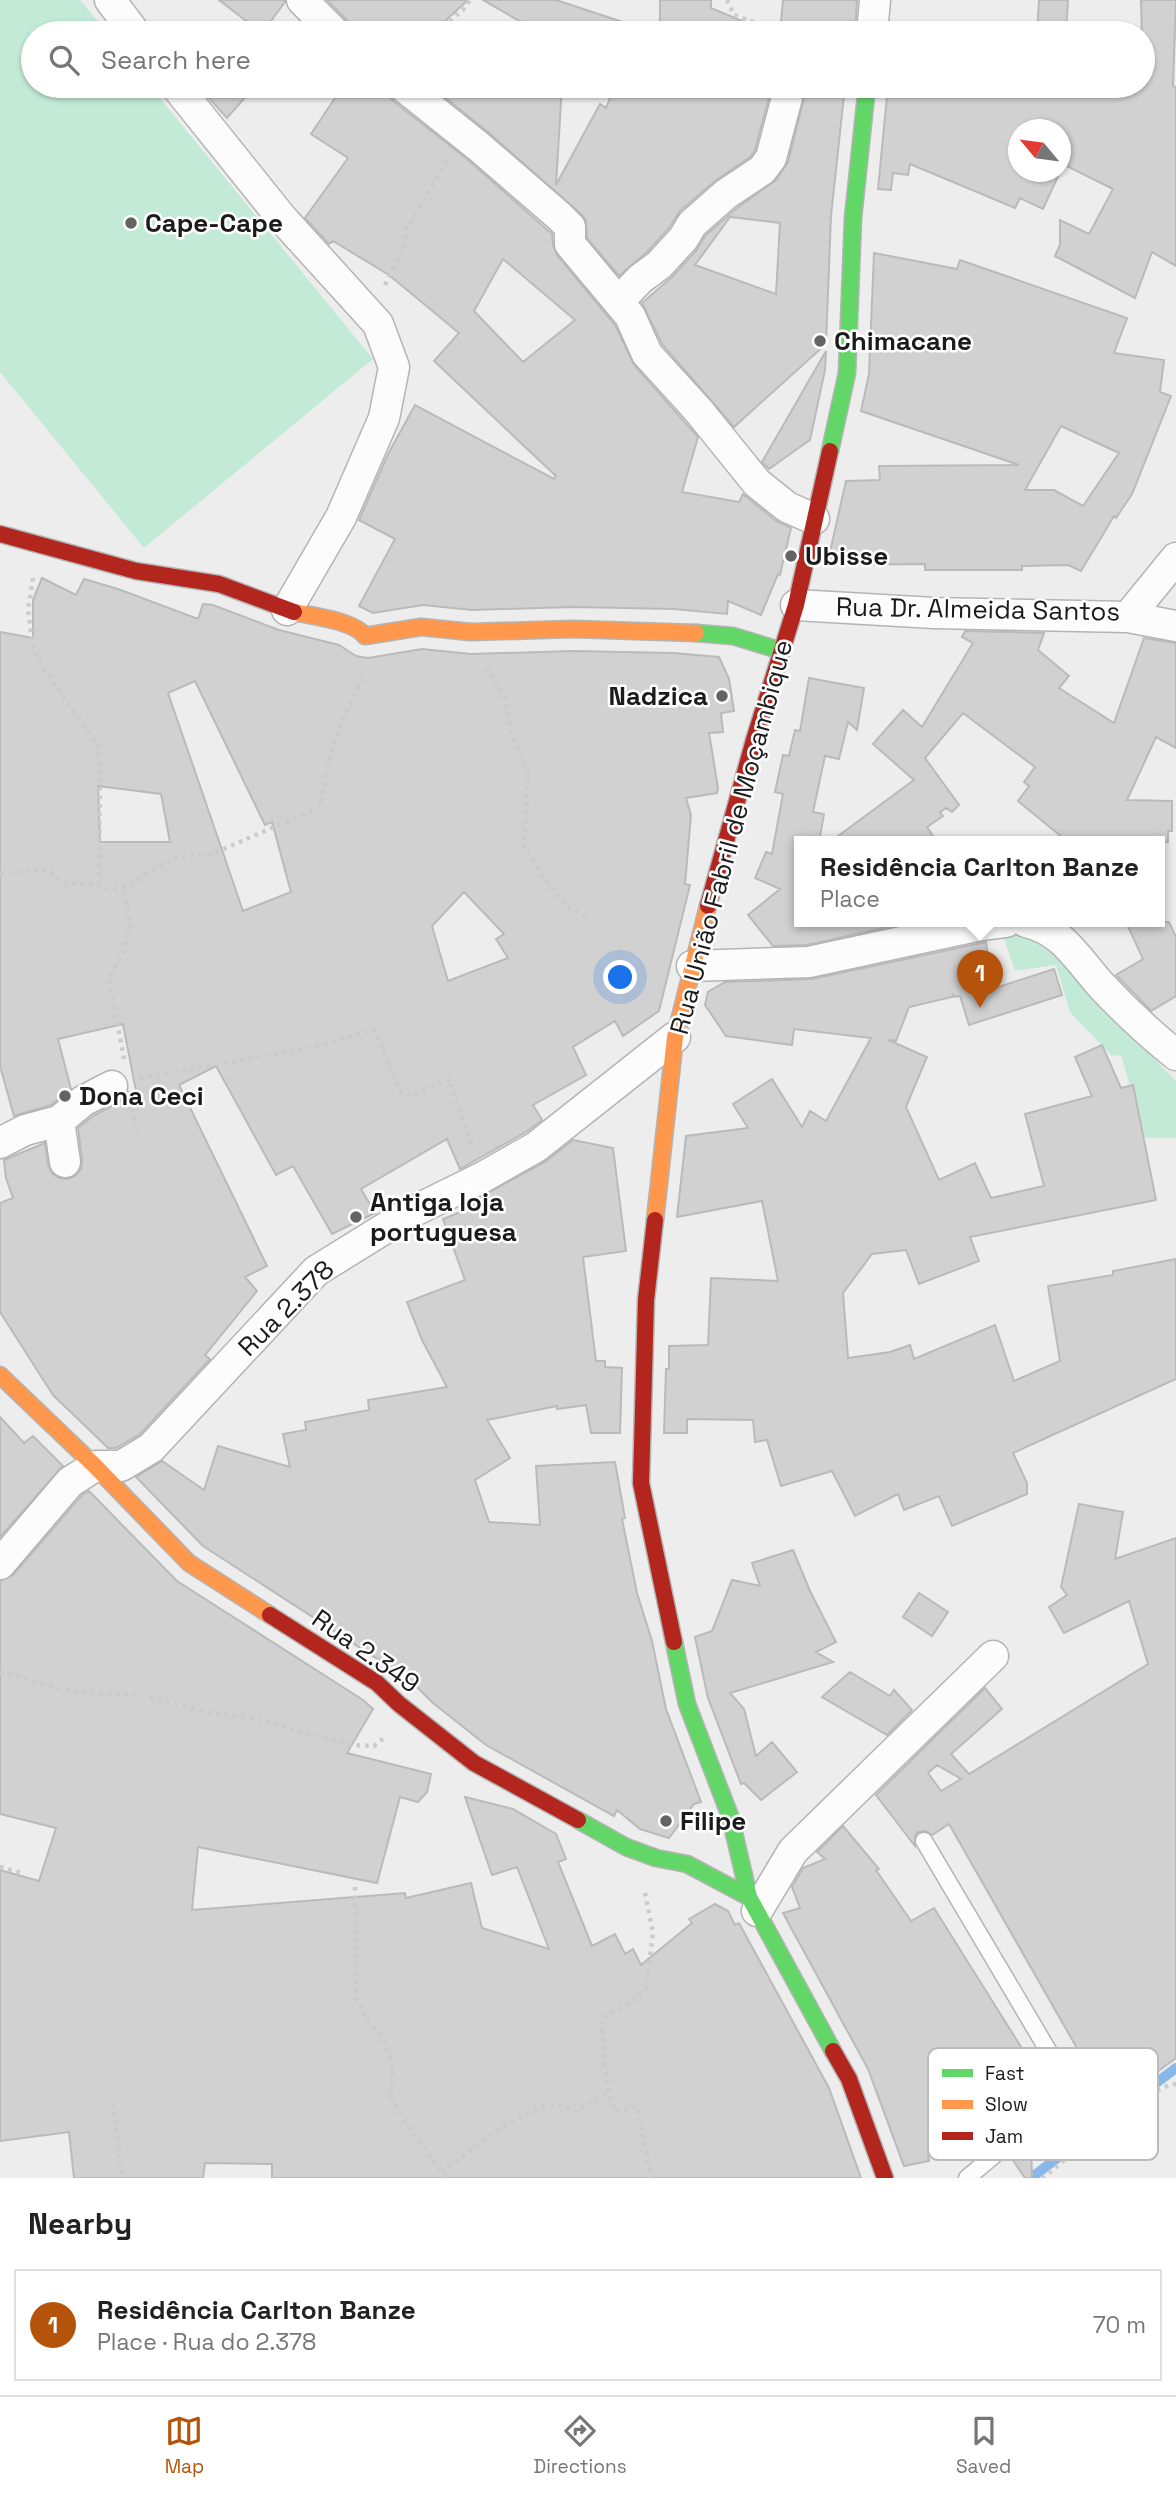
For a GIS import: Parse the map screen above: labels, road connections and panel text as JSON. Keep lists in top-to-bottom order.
{
  "streets": {
    "street": [
      "Rua Dr. Almeida Santos",
      "Rua União Fabril de Moçambique",
      "Rua 2.378",
      "Rua 2.349"
    ]
  },
  "crossings": [
    ["Rua Dr. Almeida Santos", "Rua União Fabril de Moçambique"],
    ["Rua União Fabril de Moçambique", "Rua 2.378"],
    ["Rua União Fabril de Moçambique", "Rua 2.349"],
    ["Rua 2.378", "Rua 2.349"]
  ],
  "places": [
    "Cape-Cape",
    "Chimacane",
    "Ubisse",
    "Nadzica",
    "Dona Ceci",
    "Antiga loja portuguesa",
    "Filipe"
  ],
  "legend": ["Fast", "Slow", "Jam"],
  "north": "top left",
  "page": {
    "search": "Search here",
    "popup": ["Residência Carlton Banze", "Place"],
    "pins": "1",
    "heading": "Nearby",
    "list": [
      {
        "mark": "1",
        "name": "Residência Carlton Banze",
        "note": "Place · Rua do 2.378",
        "value": "70 m"
      }
    ],
    "nav": ["Map", "Directions", "Saved"]
  }
}
